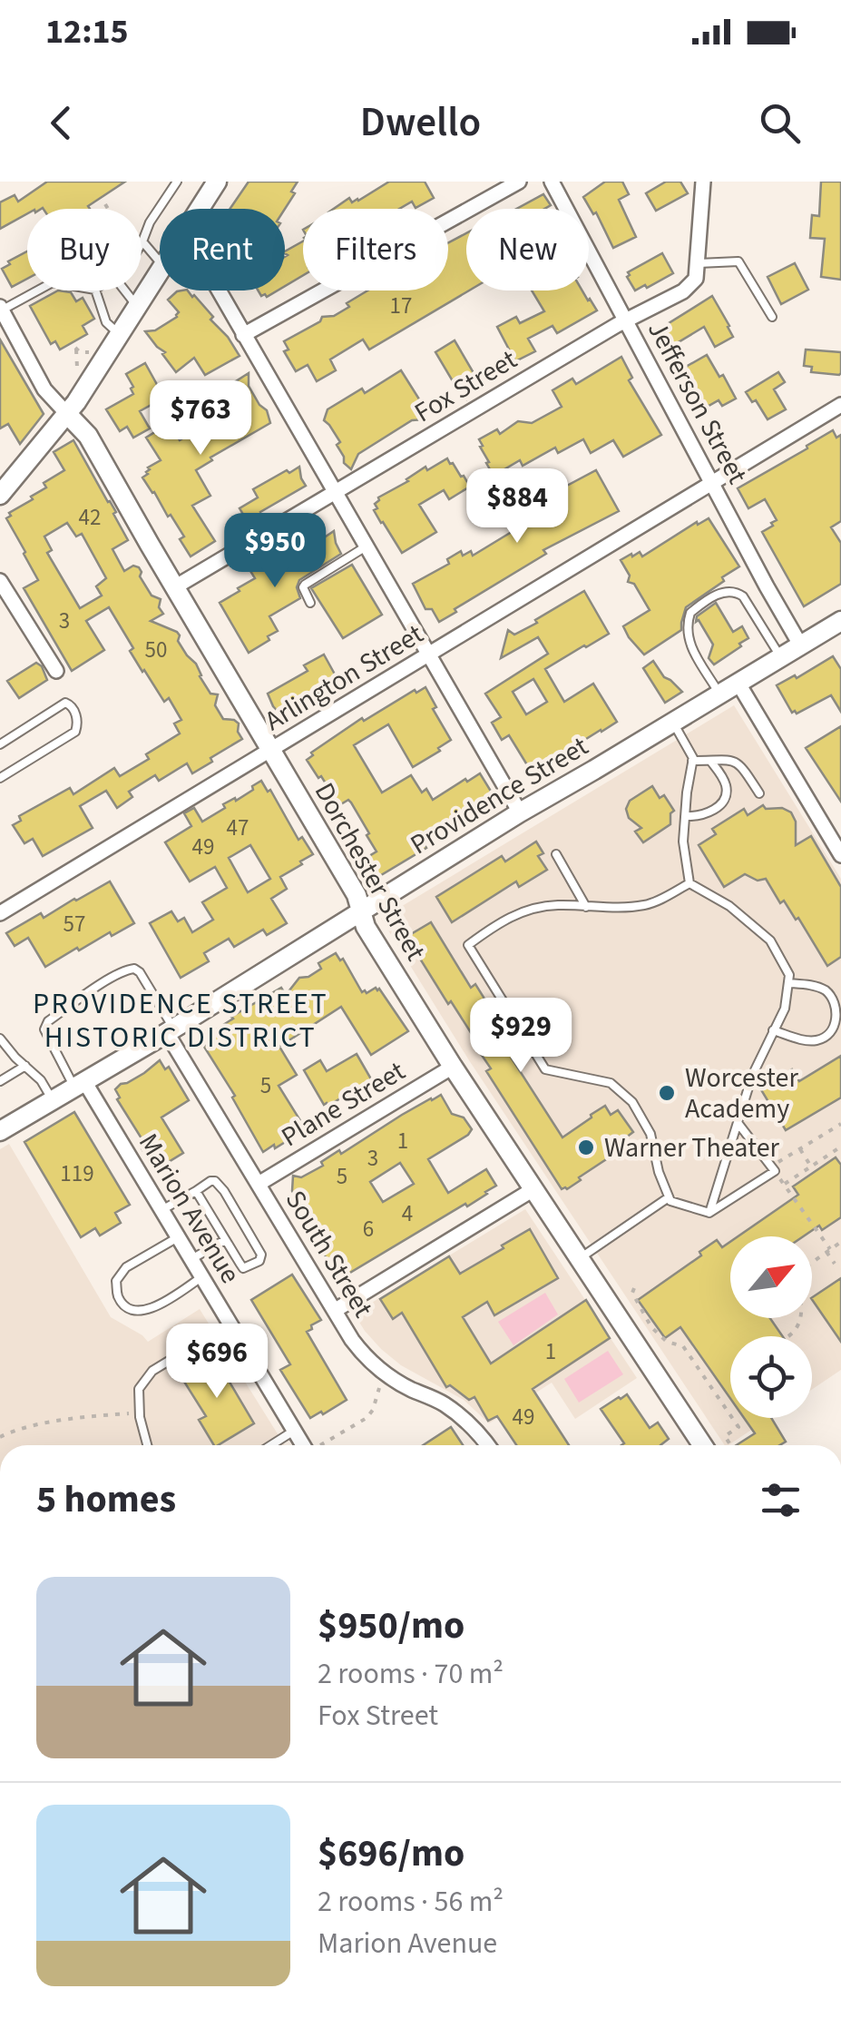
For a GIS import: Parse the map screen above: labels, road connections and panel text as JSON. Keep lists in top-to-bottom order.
{
  "streets": {
    "street": [
      "Fox Street",
      "Jefferson Street",
      "Arlington Street",
      "Providence Street",
      "Dorchester Street",
      "Plane Street",
      "Marion Avenue",
      "South Street"
    ]
  },
  "crossings": [
    ["Fox Street", "Jefferson Street"],
    ["Fox Street", "Dorchester Street"],
    ["Jefferson Street", "Arlington Street"],
    ["Jefferson Street", "Providence Street"],
    ["Arlington Street", "Dorchester Street"],
    ["Providence Street", "Dorchester Street"],
    ["Providence Street", "Marion Avenue"],
    ["Providence Street", "South Street"],
    ["Dorchester Street", "Plane Street"],
    ["Plane Street", "South Street"]
  ],
  "districts": ["PROVIDENCE STREET HISTORIC DISTRICT"],
  "places": ["Worcester Academy", "Warner Theater"],
  "house_numbers": [
    "17",
    "42",
    "3",
    "50",
    "47",
    "49",
    "57",
    "5",
    "1",
    "3",
    "119",
    "5",
    "4",
    "6",
    "1",
    "49"
  ],
  "north": "top right",
  "page": {
    "status": "12:15",
    "header": "Dwello",
    "chip": [
      "Buy",
      "Rent",
      "Filters",
      "New"
    ],
    "price": [
      "$763",
      "$884",
      "$950",
      "$929",
      "$696"
    ],
    "heading": "5 homes",
    "list": [
      {
        "name": "$950/mo",
        "note": "2 rooms · 70 m² · Fox Street"
      },
      {
        "name": "$696/mo",
        "note": "2 rooms · 56 m² · Marion Avenue"
      }
    ]
  }
}
